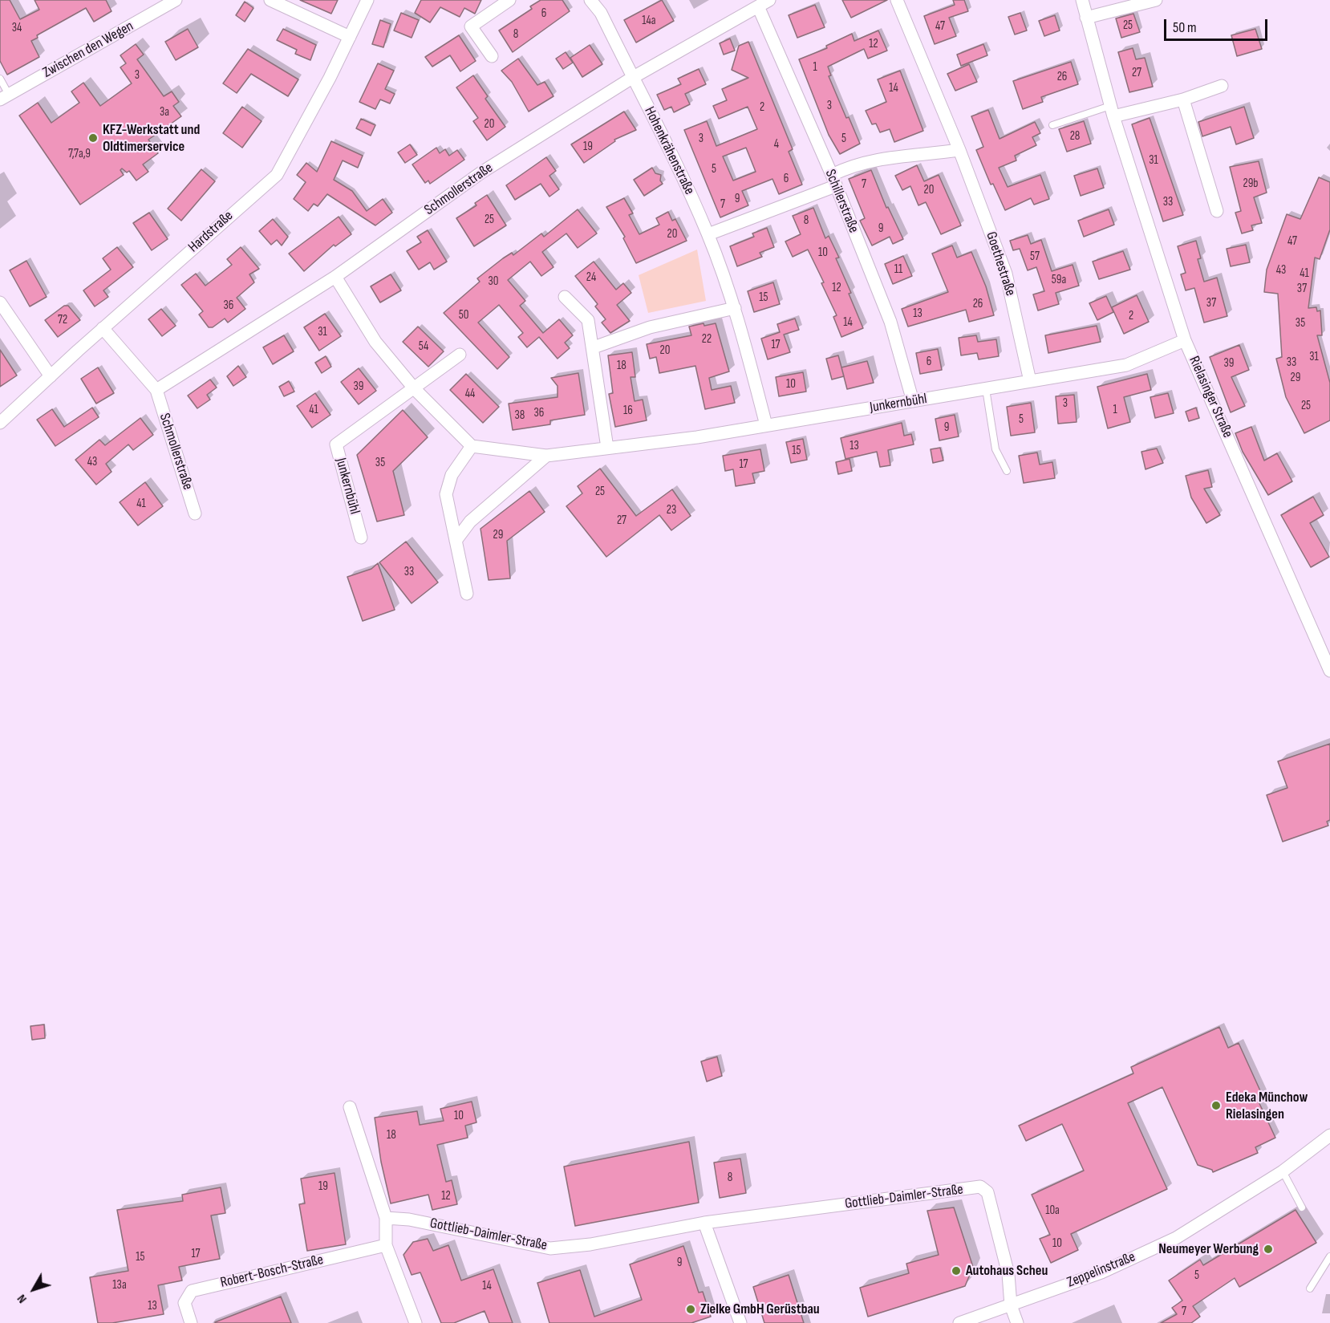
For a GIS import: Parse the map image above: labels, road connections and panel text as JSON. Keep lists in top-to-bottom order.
{
  "streets": {
    "street": [
      "Zwischen den Wegen",
      "Hohenkrähenstraße",
      "Schmollerstraße",
      "Schillerstraße",
      "Hardstraße",
      "Goethestraße",
      "Rielasinger Straße",
      "Junkernbühl",
      "Gottlieb-Daimler-Straße",
      "Zeppelinstraße",
      "Robert-Bosch-Straße"
    ]
  },
  "crossings": [
    ["Hohenkrähenstraße", "Schmollerstraße"],
    ["Hohenkrähenstraße", "Junkernbühl"],
    ["Schmollerstraße", "Schillerstraße"],
    ["Schmollerstraße", "Hardstraße"],
    ["Schillerstraße", "Junkernbühl"],
    ["Goethestraße", "Junkernbühl"],
    ["Rielasinger Straße", "Junkernbühl"],
    ["Gottlieb-Daimler-Straße", "Zeppelinstraße"]
  ],
  "places": [
    "KFZ-Werkstatt und Oldtimerservice",
    "Edeka Münchow Rielasingen",
    "Neumeyer Werbung",
    "Autohaus Scheu",
    "Zielke GmbH Gerüstbau"
  ],
  "house_numbers": [
    "6",
    "14a",
    "25",
    "47",
    "34",
    "8",
    "12",
    "1",
    "27",
    "3",
    "26",
    "14",
    "3",
    "2",
    "3a",
    "20",
    "28",
    "3",
    "5",
    "4",
    "19",
    "7,7a,9",
    "31",
    "5",
    "6",
    "29b",
    "7",
    "20",
    "9",
    "33",
    "7",
    "25",
    "8",
    "9",
    "20",
    "47",
    "10",
    "57",
    "11",
    "43",
    "41",
    "24",
    "59a",
    "30",
    "12",
    "37",
    "15",
    "37",
    "26",
    "36",
    "13",
    "50",
    "2",
    "72",
    "14",
    "35",
    "31",
    "22",
    "17",
    "54",
    "20",
    "31",
    "6",
    "33",
    "39",
    "18",
    "29",
    "10",
    "39",
    "44",
    "3",
    "25",
    "41",
    "1",
    "16",
    "36",
    "38",
    "5",
    "9",
    "13",
    "15",
    "43",
    "35",
    "17",
    "25",
    "41",
    "23",
    "27",
    "29",
    "33",
    "10",
    "18",
    "8",
    "19",
    "12",
    "10a",
    "10",
    "17",
    "15",
    "9",
    "5",
    "13a",
    "14",
    "13",
    "7"
  ],
  "scale_bar": "50 m",
  "north": "bottom left"
}
